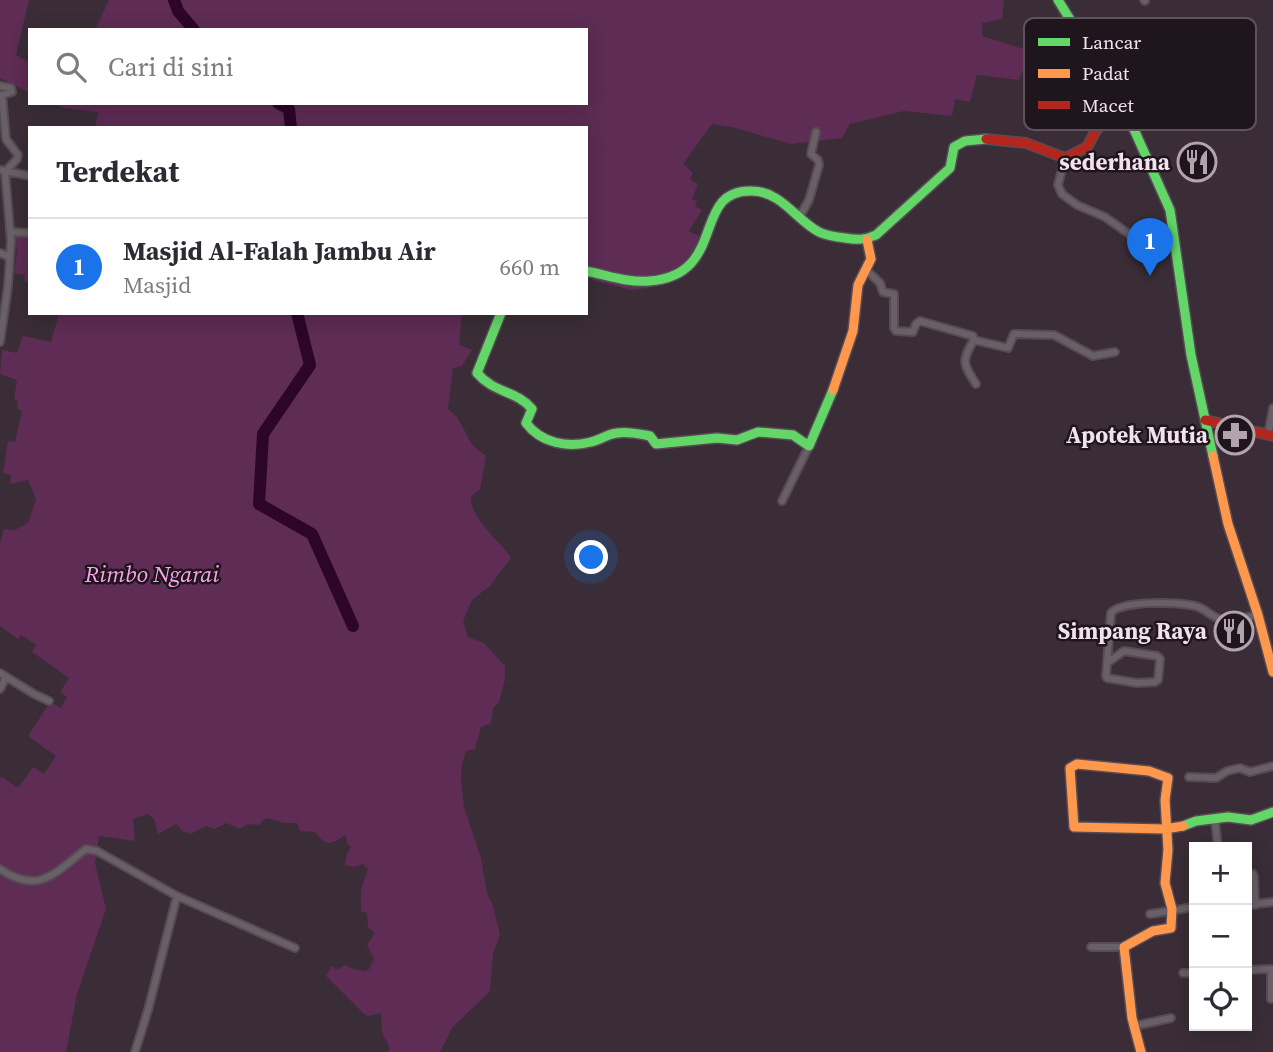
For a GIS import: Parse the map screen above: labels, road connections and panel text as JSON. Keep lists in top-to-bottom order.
{
  "parks": ["Rimbo Ngarai"],
  "places": {
    "restaurant": ["sederhana", "Simpang Raya"],
    "pharmacy": ["Apotek Mutia"]
  },
  "legend": ["Lancar", "Padat", "Macet"],
  "page": {
    "search": "Cari di sini",
    "heading": "Terdekat",
    "list": [
      {
        "mark": "1",
        "name": "Masjid Al-Falah Jambu Air",
        "note": "Masjid",
        "value": "660 m"
      }
    ],
    "pins": "1",
    "map_buttons": ["+", "−"]
  }
}
